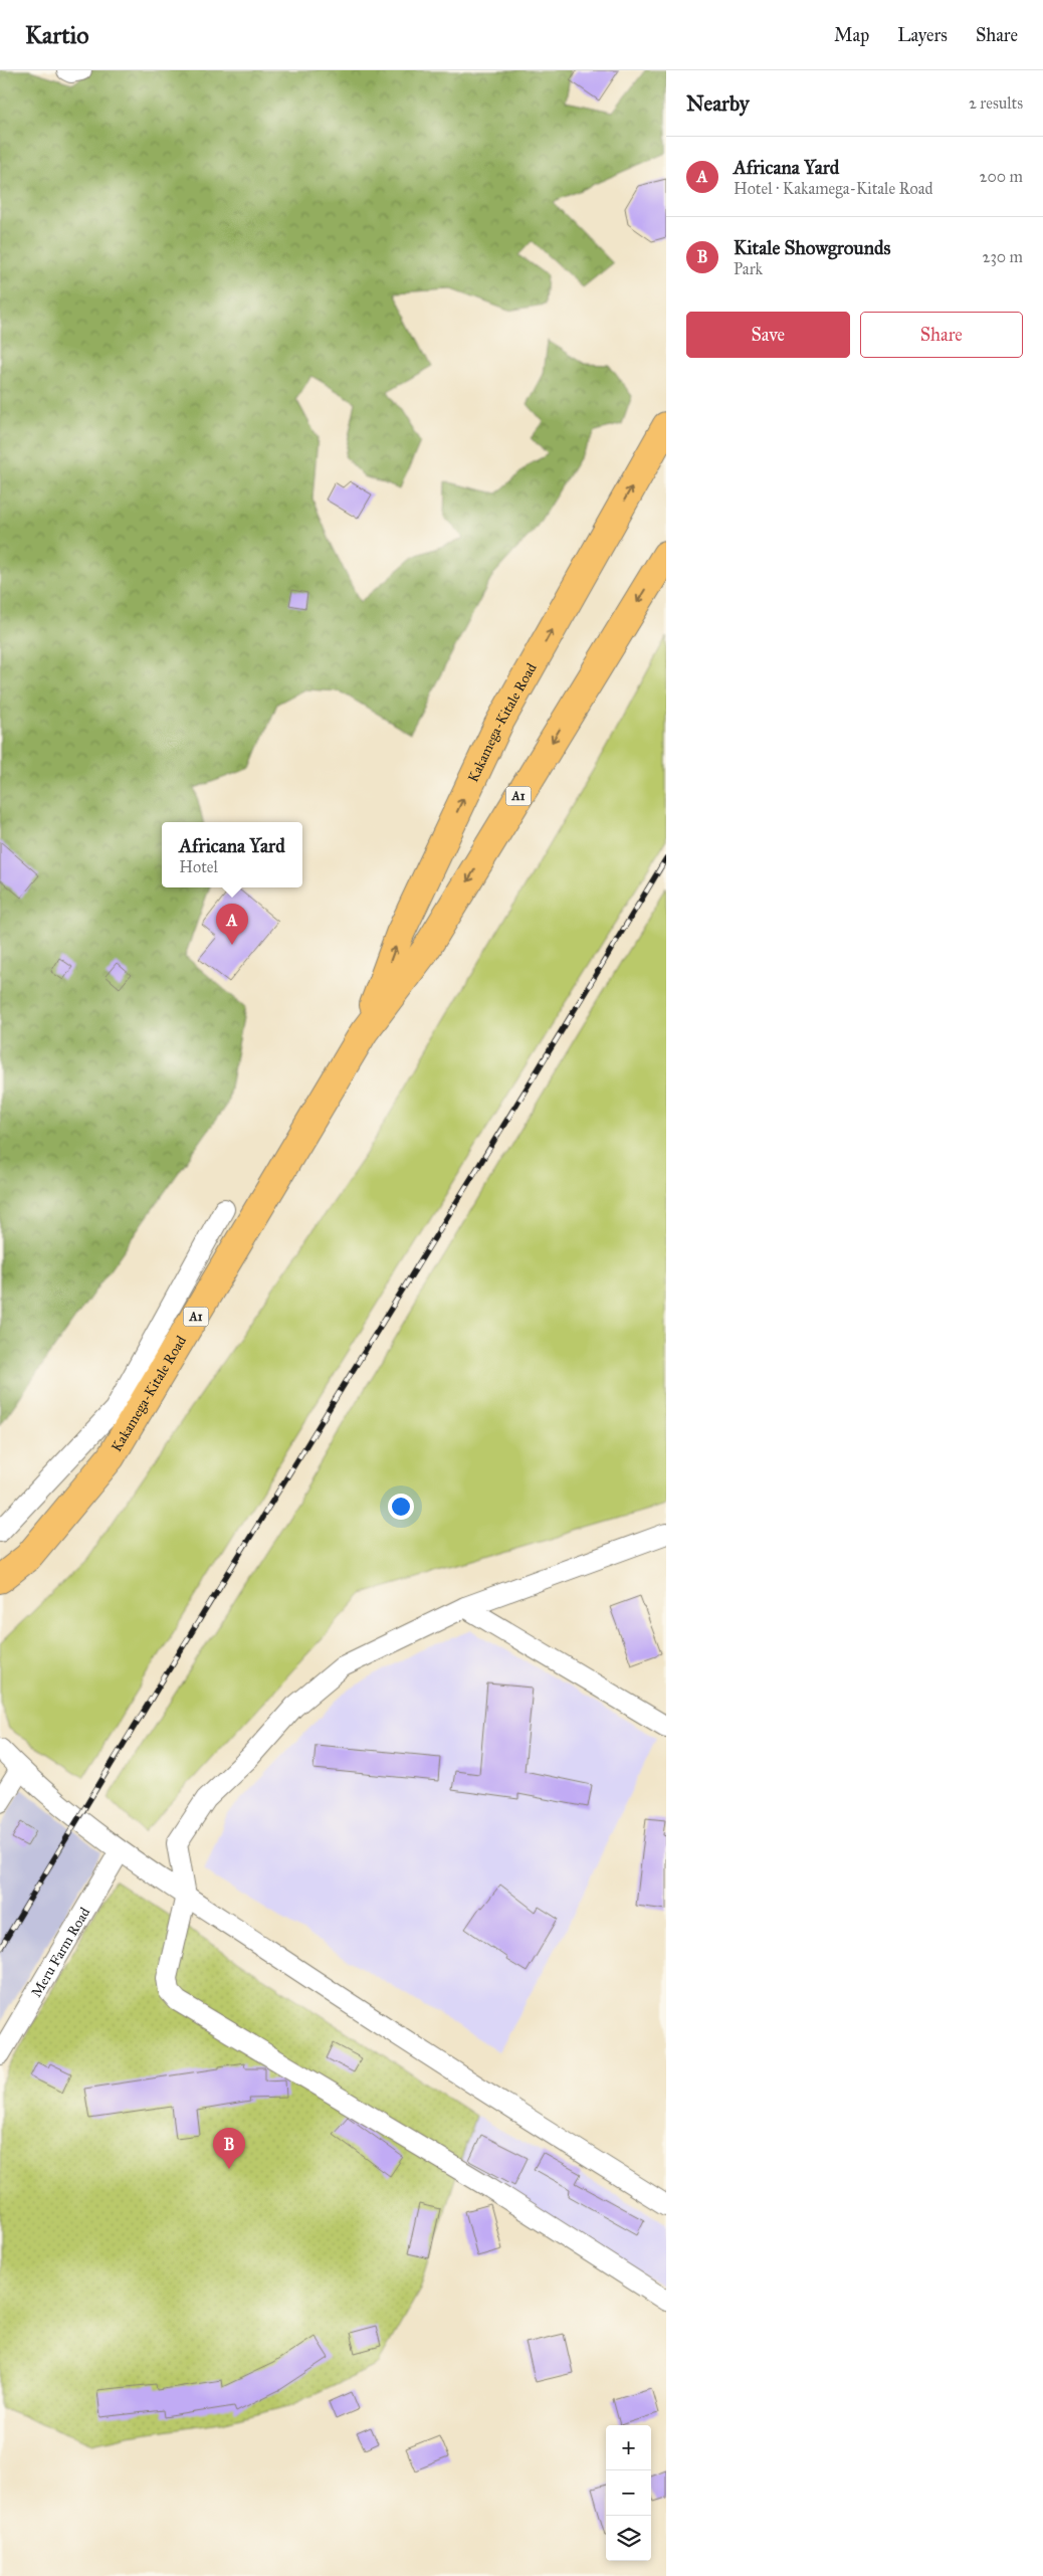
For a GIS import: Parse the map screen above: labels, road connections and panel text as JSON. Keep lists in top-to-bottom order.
{
  "streets": {
    "highway": ["Kakamega-Kitale Road", "A1"],
    "street": ["Meru Farm Road"]
  },
  "page": {
    "header": "Kartio",
    "nav": ["Map", "Layers", "Share"],
    "heading": ["Nearby", "2 results"],
    "list": [
      {
        "mark": "A",
        "name": "Africana Yard",
        "note": "Hotel · Kakamega-Kitale Road",
        "value": "200 m"
      },
      {
        "mark": "B",
        "name": "Kitale Showgrounds",
        "note": "Park",
        "value": "230 m"
      }
    ],
    "buttons": ["Save", "Share"],
    "popup": ["Africana Yard", "Hotel"],
    "pins": ["A", "B"],
    "map_buttons": ["+", "−"]
  }
}
